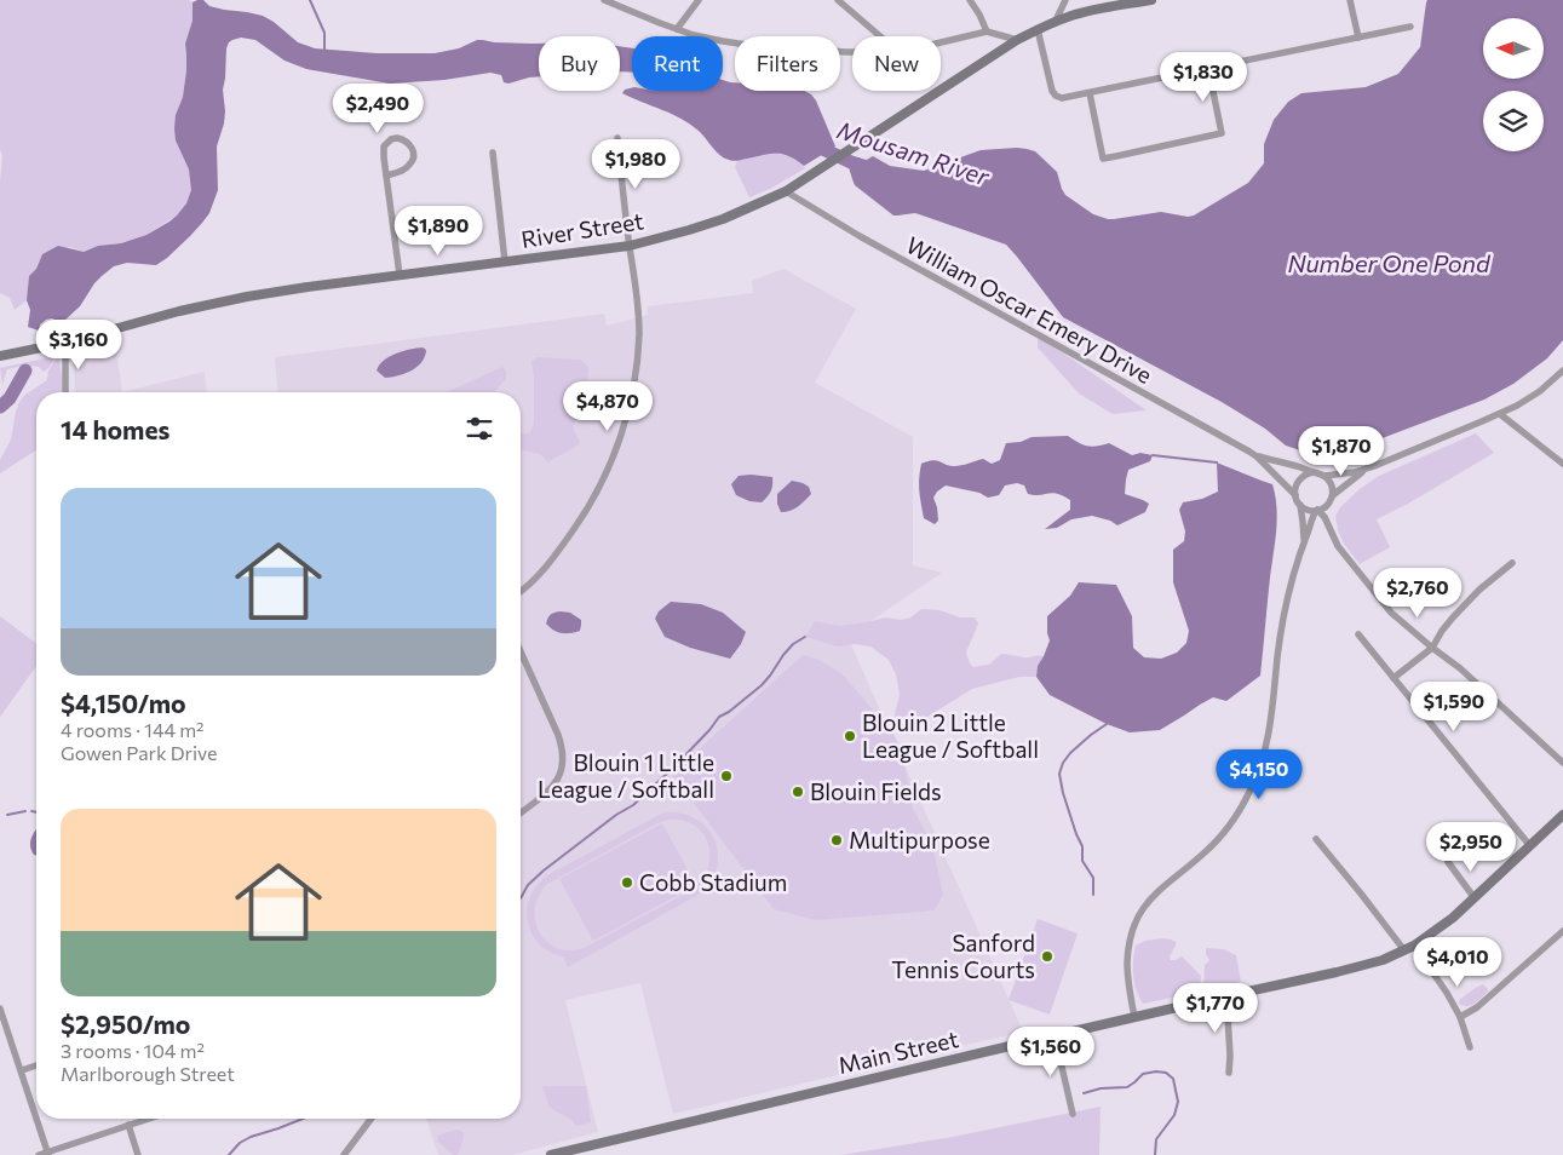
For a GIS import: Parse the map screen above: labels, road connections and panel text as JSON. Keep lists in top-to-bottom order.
{
  "streets": {
    "street": ["River Street", "William Oscar Emery Drive", "Main Street"]
  },
  "crossings": [
    ["River Street", "William Oscar Emery Drive"]
  ],
  "water": ["Mousam River", "Number One Pond"],
  "places": [
    "Blouin 2 Little League / Softball",
    "Blouin 1 Little League / Softball",
    "Blouin Fields",
    "Multipurpose",
    "Cobb Stadium",
    "Sanford Tennis Courts"
  ],
  "north": "left",
  "page": {
    "chip": [
      "Buy",
      "Rent",
      "Filters",
      "New"
    ],
    "price": [
      "$1,830",
      "$2,490",
      "$1,980",
      "$1,890",
      "$3,160",
      "$4,870",
      "$1,870",
      "$2,760",
      "$1,590",
      "$4,150",
      "$2,950",
      "$4,010",
      "$1,770",
      "$1,560"
    ],
    "heading": "14 homes",
    "list": [
      {
        "name": "$4,150/mo",
        "note": "4 rooms · 144 m² · Gowen Park Drive"
      },
      {
        "name": "$2,950/mo",
        "note": "3 rooms · 104 m² · Marlborough Street"
      }
    ]
  }
}
